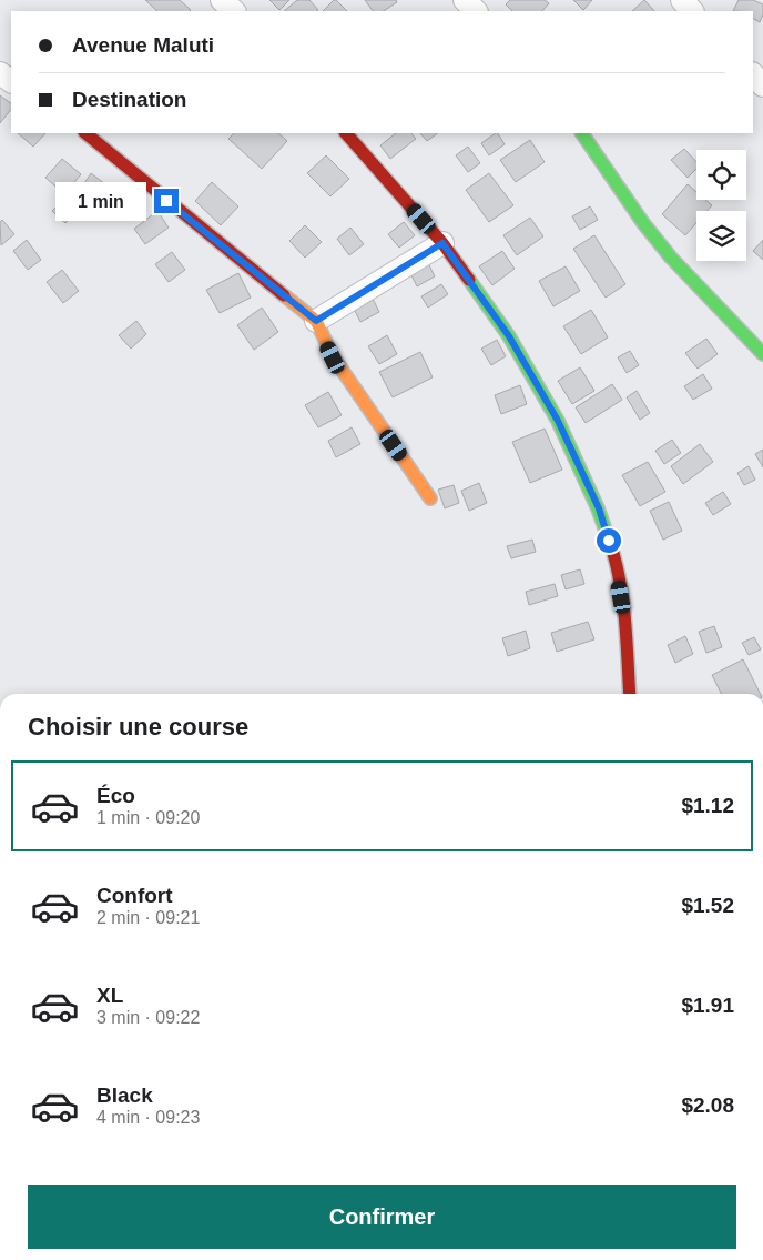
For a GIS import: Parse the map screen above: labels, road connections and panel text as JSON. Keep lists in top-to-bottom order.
{
  "page": {
    "banner": ["Avenue Maluti", "Destination"],
    "bubble": "1 min",
    "heading": "Choisir une course",
    "list": [
      {
        "name": "Éco",
        "note": "1 min · 09:20",
        "value": "$1.12"
      },
      {
        "name": "Confort",
        "note": "2 min · 09:21",
        "value": "$1.52"
      },
      {
        "name": "XL",
        "note": "3 min · 09:22",
        "value": "$1.91"
      },
      {
        "name": "Black",
        "note": "4 min · 09:23",
        "value": "$2.08"
      }
    ],
    "buttons": "Confirmer"
  }
}
